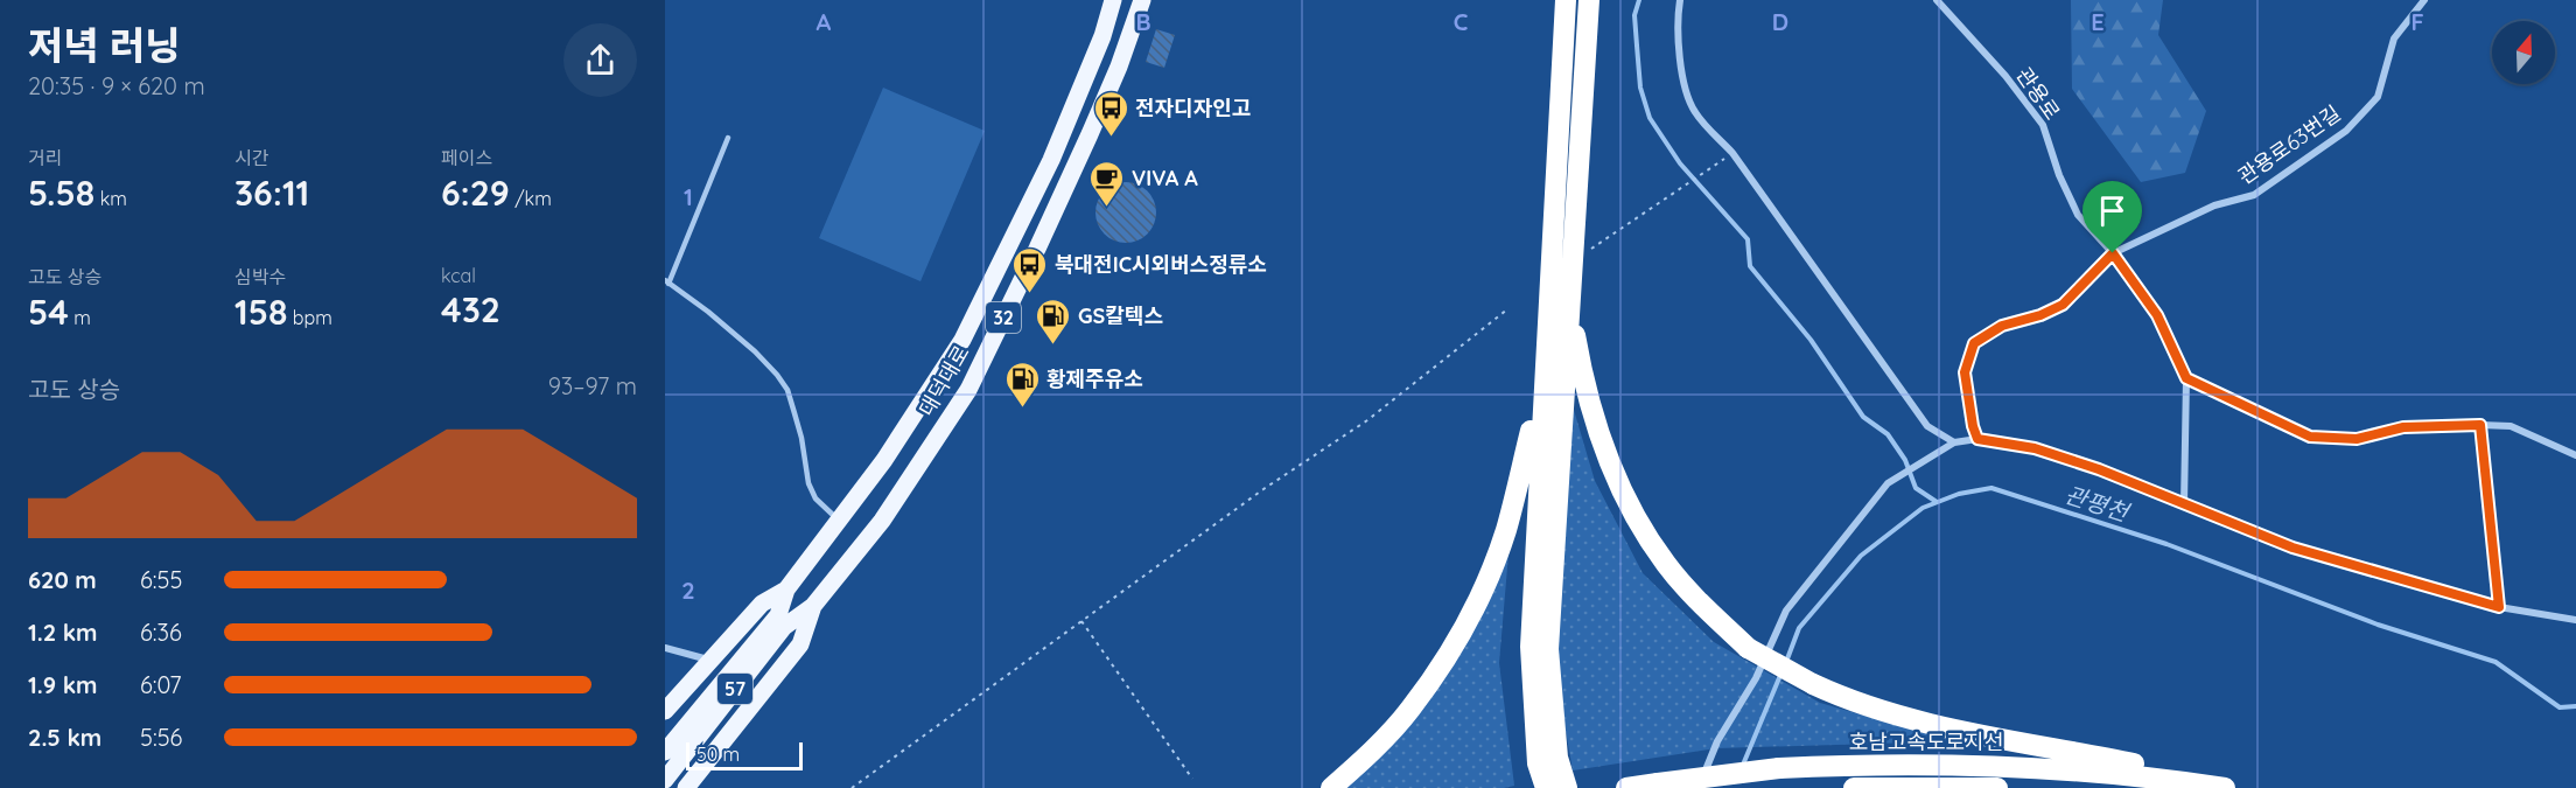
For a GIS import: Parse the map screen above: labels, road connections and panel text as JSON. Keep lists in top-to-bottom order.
{
  "streets": {
    "highway": ["호남고속도로지선"],
    "main road": ["32", "대덕대로", "57"],
    "street": ["관용로", "관용로63번길"]
  },
  "crossings": [
    ["관용로", "관용로63번길"]
  ],
  "water": ["관평천"],
  "places": {
    "bus stop": ["전자디자인고", "북대전IC시외버스정류소"],
    "cafe": ["VIVA A"],
    "fuel station": ["GS칼텍스", "황제주유소"]
  },
  "scale_bar": "50 m",
  "north": "top",
  "page": {
    "heading": ["저녁 러닝", "20:35 · 9 × 620 m"],
    "stats": [
      ["거리", "5.58 km"],
      ["시간", "36:11"],
      ["페이스", "6:29 /km"],
      ["고도 상승", "54 m"],
      ["심박수", "158 bpm"],
      ["kcal", "432"]
    ],
    "chart": ["고도 상승", "93–97 m"],
    "list": [
      {
        "name": "620 m",
        "note": "6:55"
      },
      {
        "name": "1.2 km",
        "note": "6:36"
      },
      {
        "name": "1.9 km",
        "note": "6:07"
      },
      {
        "name": "2.5 km",
        "note": "5:56"
      }
    ],
    "scale": "50 m"
  },
  "grid": {
    "columns": [
      "A",
      "B",
      "C",
      "D",
      "E",
      "F"
    ],
    "rows": ["1", "2"]
  }
}
